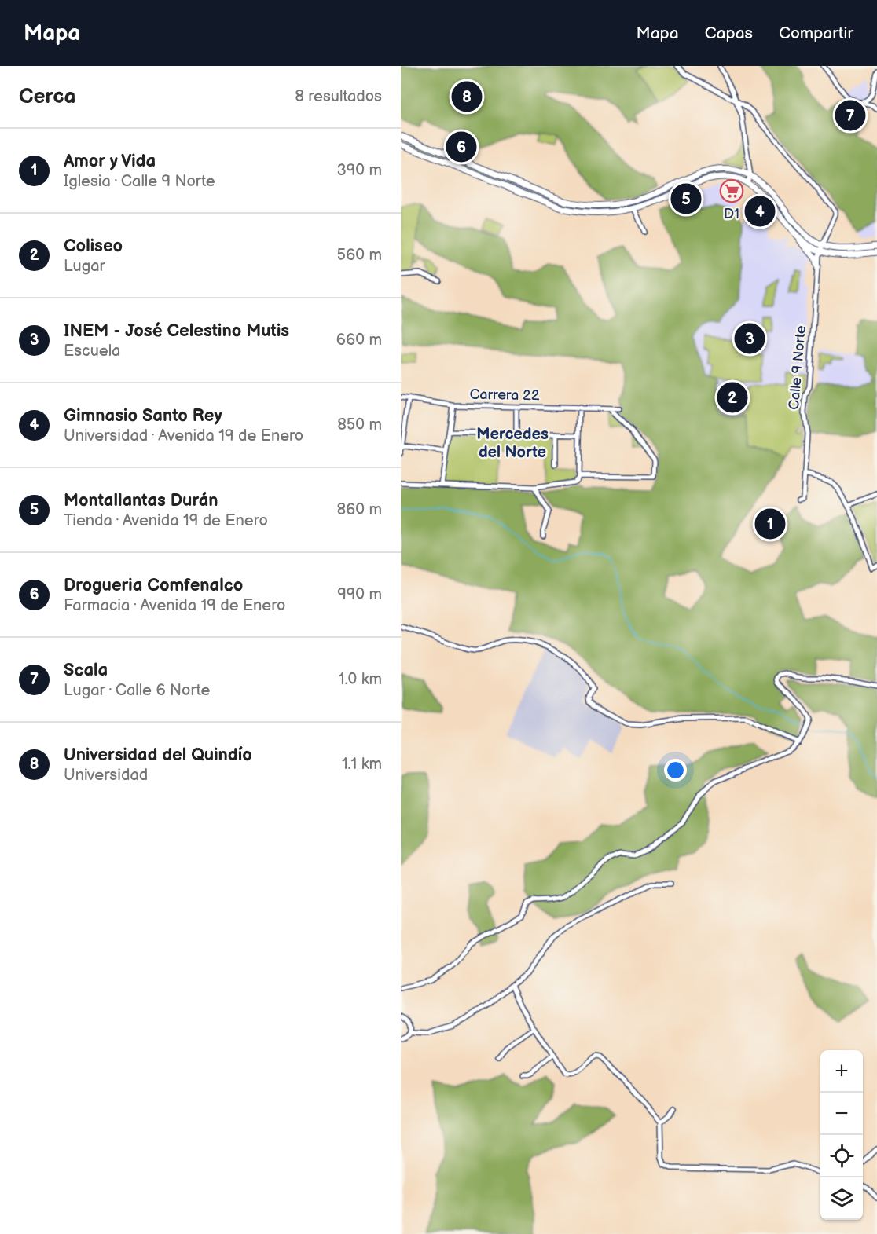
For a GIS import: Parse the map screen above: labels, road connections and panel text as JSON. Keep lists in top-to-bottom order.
{
  "streets": {
    "street": ["Calle 9 Norte", "Carrera 22"]
  },
  "districts": ["Mercedes del Norte"],
  "places": {
    "supermarket": ["D1"]
  },
  "page": {
    "header": "Mapa",
    "nav": ["Mapa", "Capas", "Compartir"],
    "heading": ["Cerca", "8 resultados"],
    "pins": [
      "8",
      "7",
      "6",
      "5",
      "4",
      "3",
      "2",
      "1"
    ],
    "list": [
      {
        "mark": "1",
        "name": "Amor y Vida",
        "note": "Iglesia · Calle 9 Norte",
        "value": "390 m"
      },
      {
        "mark": "2",
        "name": "Coliseo",
        "note": "Lugar",
        "value": "560 m"
      },
      {
        "mark": "3",
        "name": "INEM - José Celestino Mutis",
        "note": "Escuela",
        "value": "660 m"
      },
      {
        "mark": "4",
        "name": "Gimnasio Santo Rey",
        "note": "Universidad · Avenida 19 de Enero",
        "value": "850 m"
      },
      {
        "mark": "5",
        "name": "Montallantas Durán",
        "note": "Tienda · Avenida 19 de Enero",
        "value": "860 m"
      },
      {
        "mark": "6",
        "name": "Drogueria Comfenalco",
        "note": "Farmacia · Avenida 19 de Enero",
        "value": "990 m"
      },
      {
        "mark": "7",
        "name": "Scala",
        "note": "Lugar · Calle 6 Norte",
        "value": "1.0 km"
      },
      {
        "mark": "8",
        "name": "Universidad del Quindío",
        "note": "Universidad",
        "value": "1.1 km"
      }
    ],
    "map_buttons": ["+", "−"]
  }
}
